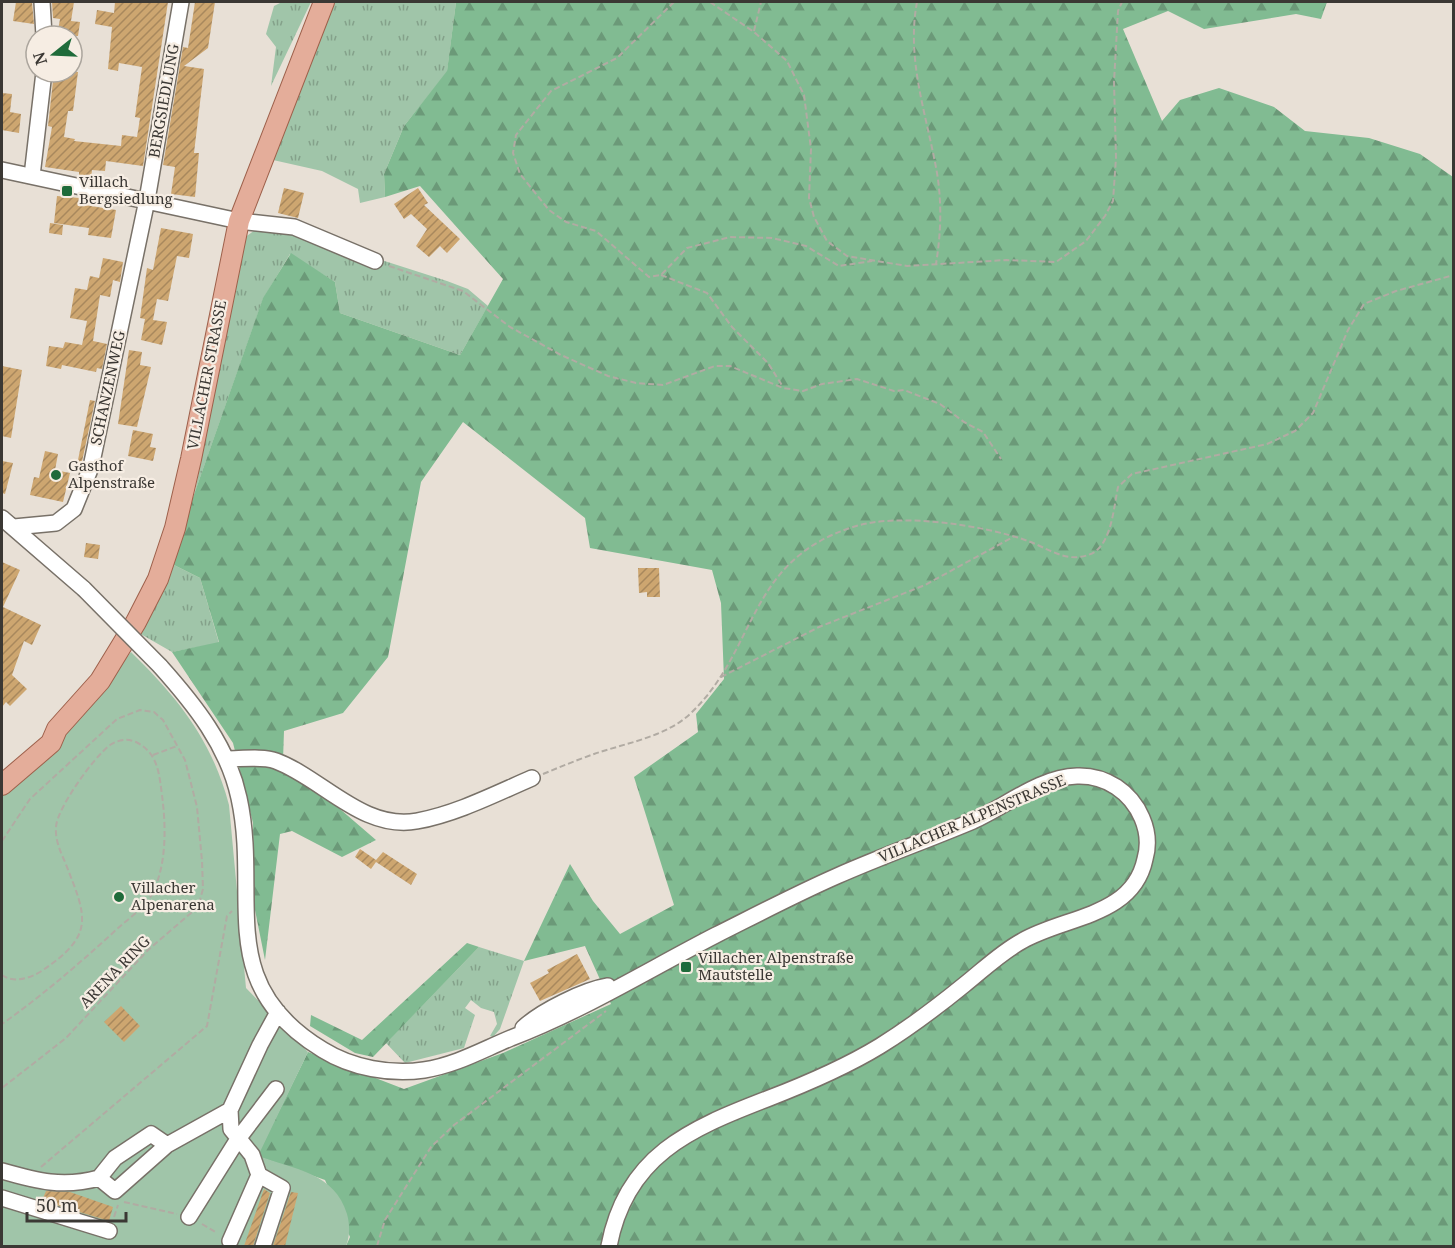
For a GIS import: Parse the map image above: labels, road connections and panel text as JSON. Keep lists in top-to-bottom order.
{
  "streets": {
    "main road": ["VILLACHER STRASSE"],
    "street": ["BERGSIEDLUNG", "SCHANZENWEG", "VILLACHER ALPENSTRASSE"],
    "path": ["ARENA RING"]
  },
  "crossings": [
    ["BERGSIEDLUNG", "SCHANZENWEG"],
    ["SCHANZENWEG", "VILLACHER ALPENSTRASSE"]
  ],
  "places": {
    "transit": ["Villach Bergsiedlung", "Villacher Alpenstraße Mautstelle"],
    "other": ["Gasthof Alpenstraße", "Villacher Alpenarena"]
  },
  "scale_bar": "50 m",
  "north": "left"
}
